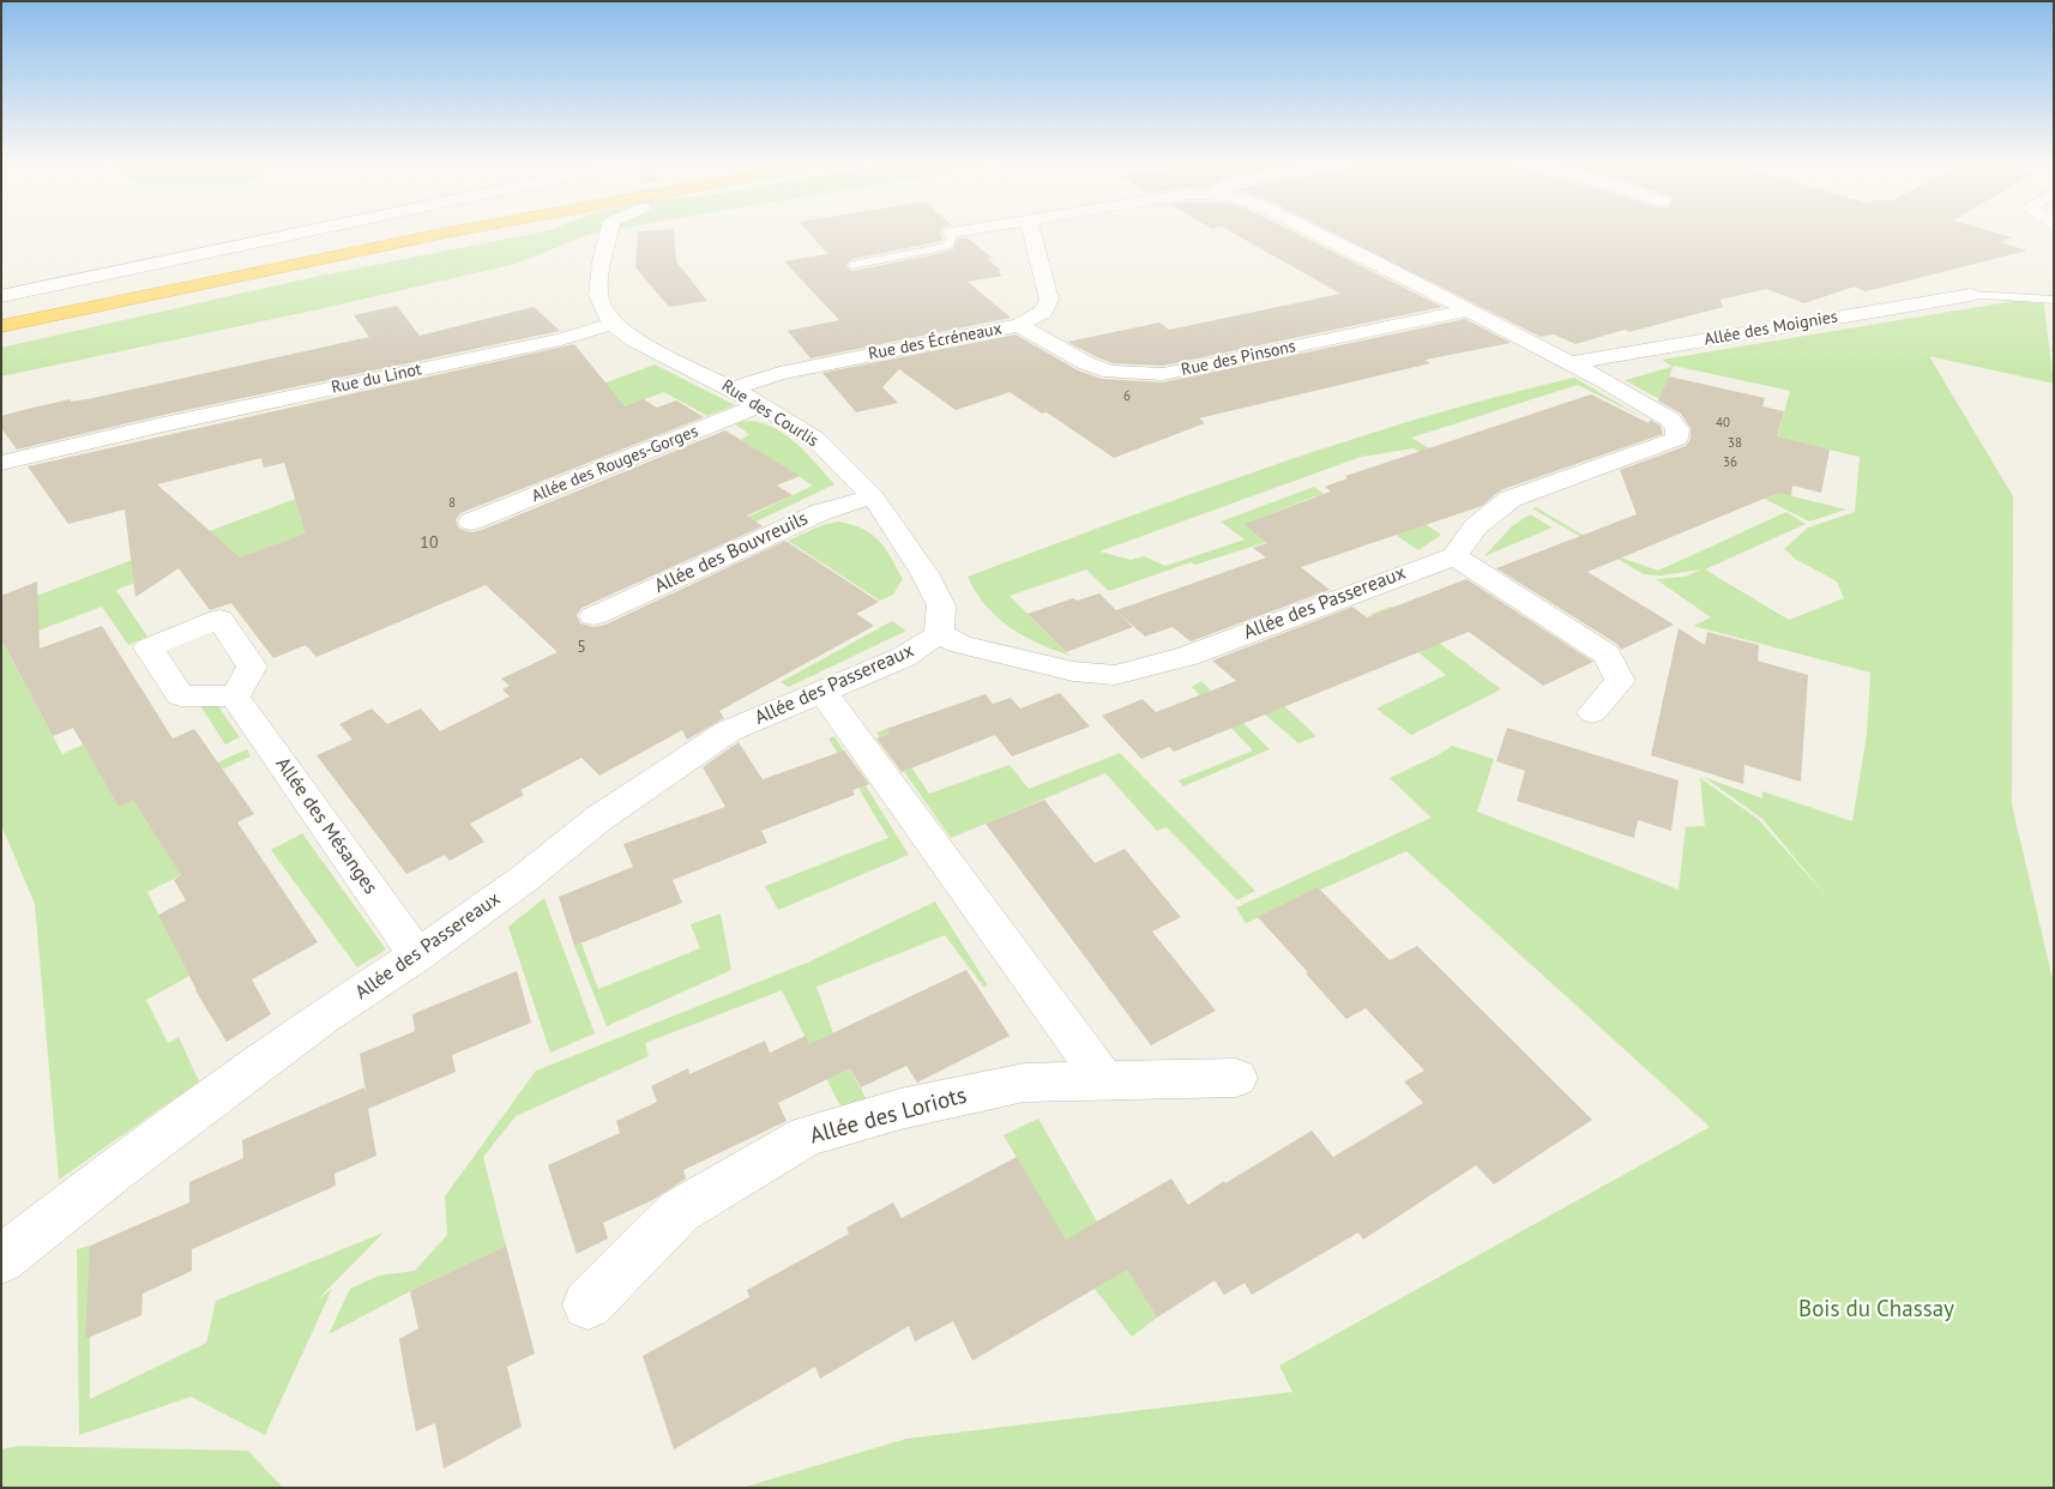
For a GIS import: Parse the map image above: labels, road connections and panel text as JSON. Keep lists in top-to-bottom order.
{
  "streets": {
    "street": [
      "Allée des Moignies",
      "Rue des Écréneaux",
      "Rue des Pinsons",
      "Rue du Linot",
      "Rue des Courlis",
      "Allée des Rouges-Gorges",
      "Allée des Bouvreuils",
      "Allée des Passereaux",
      "Allée des Mésanges",
      "Allée des Loriots"
    ]
  },
  "crossings": [
    ["Rue des Écréneaux", "Rue des Pinsons"],
    ["Rue des Écréneaux", "Rue des Courlis"],
    ["Rue du Linot", "Rue des Courlis"],
    ["Rue des Courlis", "Allée des Rouges-Gorges"],
    ["Rue des Courlis", "Allée des Bouvreuils"],
    ["Rue des Courlis", "Allée des Passereaux"],
    ["Allée des Passereaux", "Allée des Mésanges"]
  ],
  "parks": ["Bois du Chassay"],
  "house_numbers": [
    "6",
    "40",
    "38",
    "36",
    "8",
    "10",
    "5"
  ]
}
